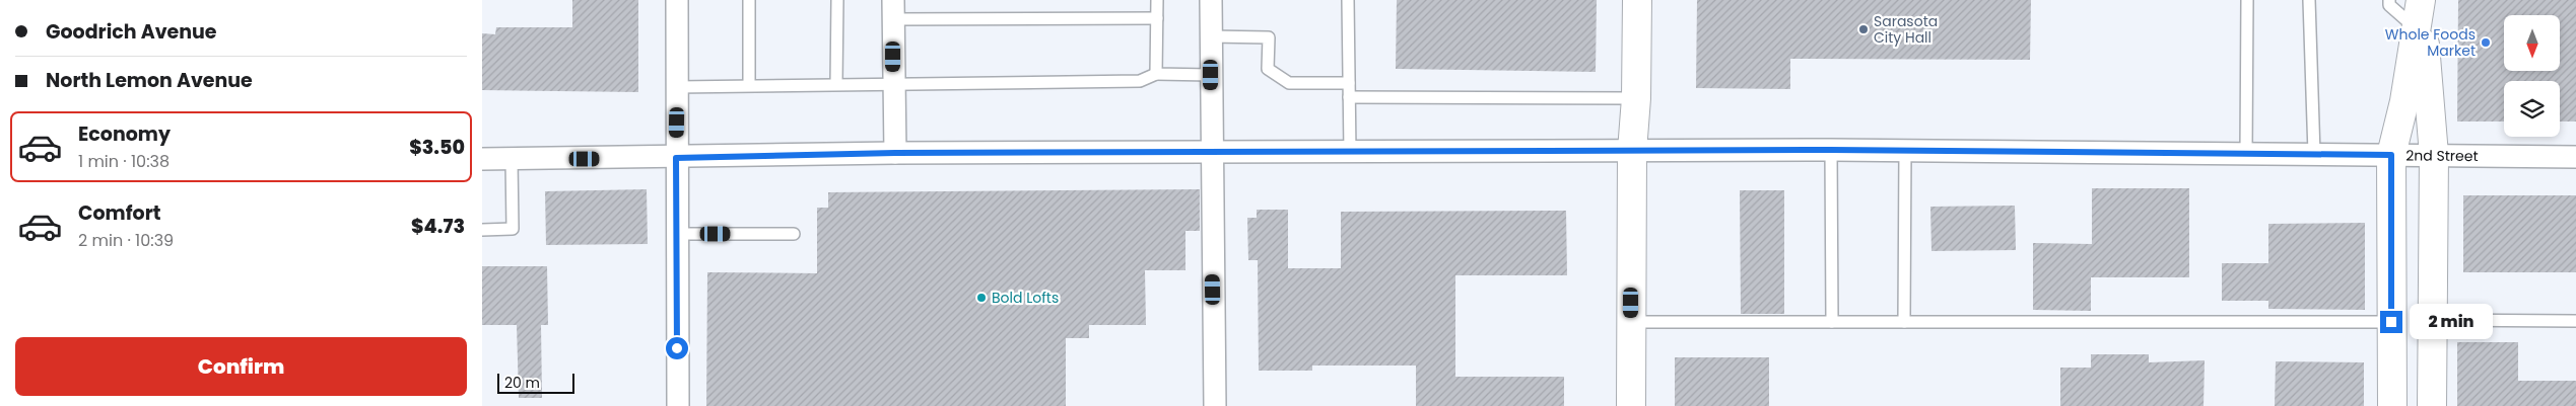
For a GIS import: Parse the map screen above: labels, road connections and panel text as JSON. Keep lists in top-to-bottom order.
{
  "streets": {
    "street": ["2nd Street"]
  },
  "places": ["Sarasota City Hall", "Whole Foods Market", "Bold Lofts"],
  "scale_bar": "20 m",
  "north": "bottom",
  "page": {
    "banner": ["Goodrich Avenue", "North Lemon Avenue"],
    "list": [
      {
        "name": "Economy",
        "note": "1 min · 10:38",
        "value": "$3.50"
      },
      {
        "name": "Comfort",
        "note": "2 min · 10:39",
        "value": "$4.73"
      }
    ],
    "bubble": "2 min",
    "buttons": "Confirm",
    "scale": "20 m"
  }
}
